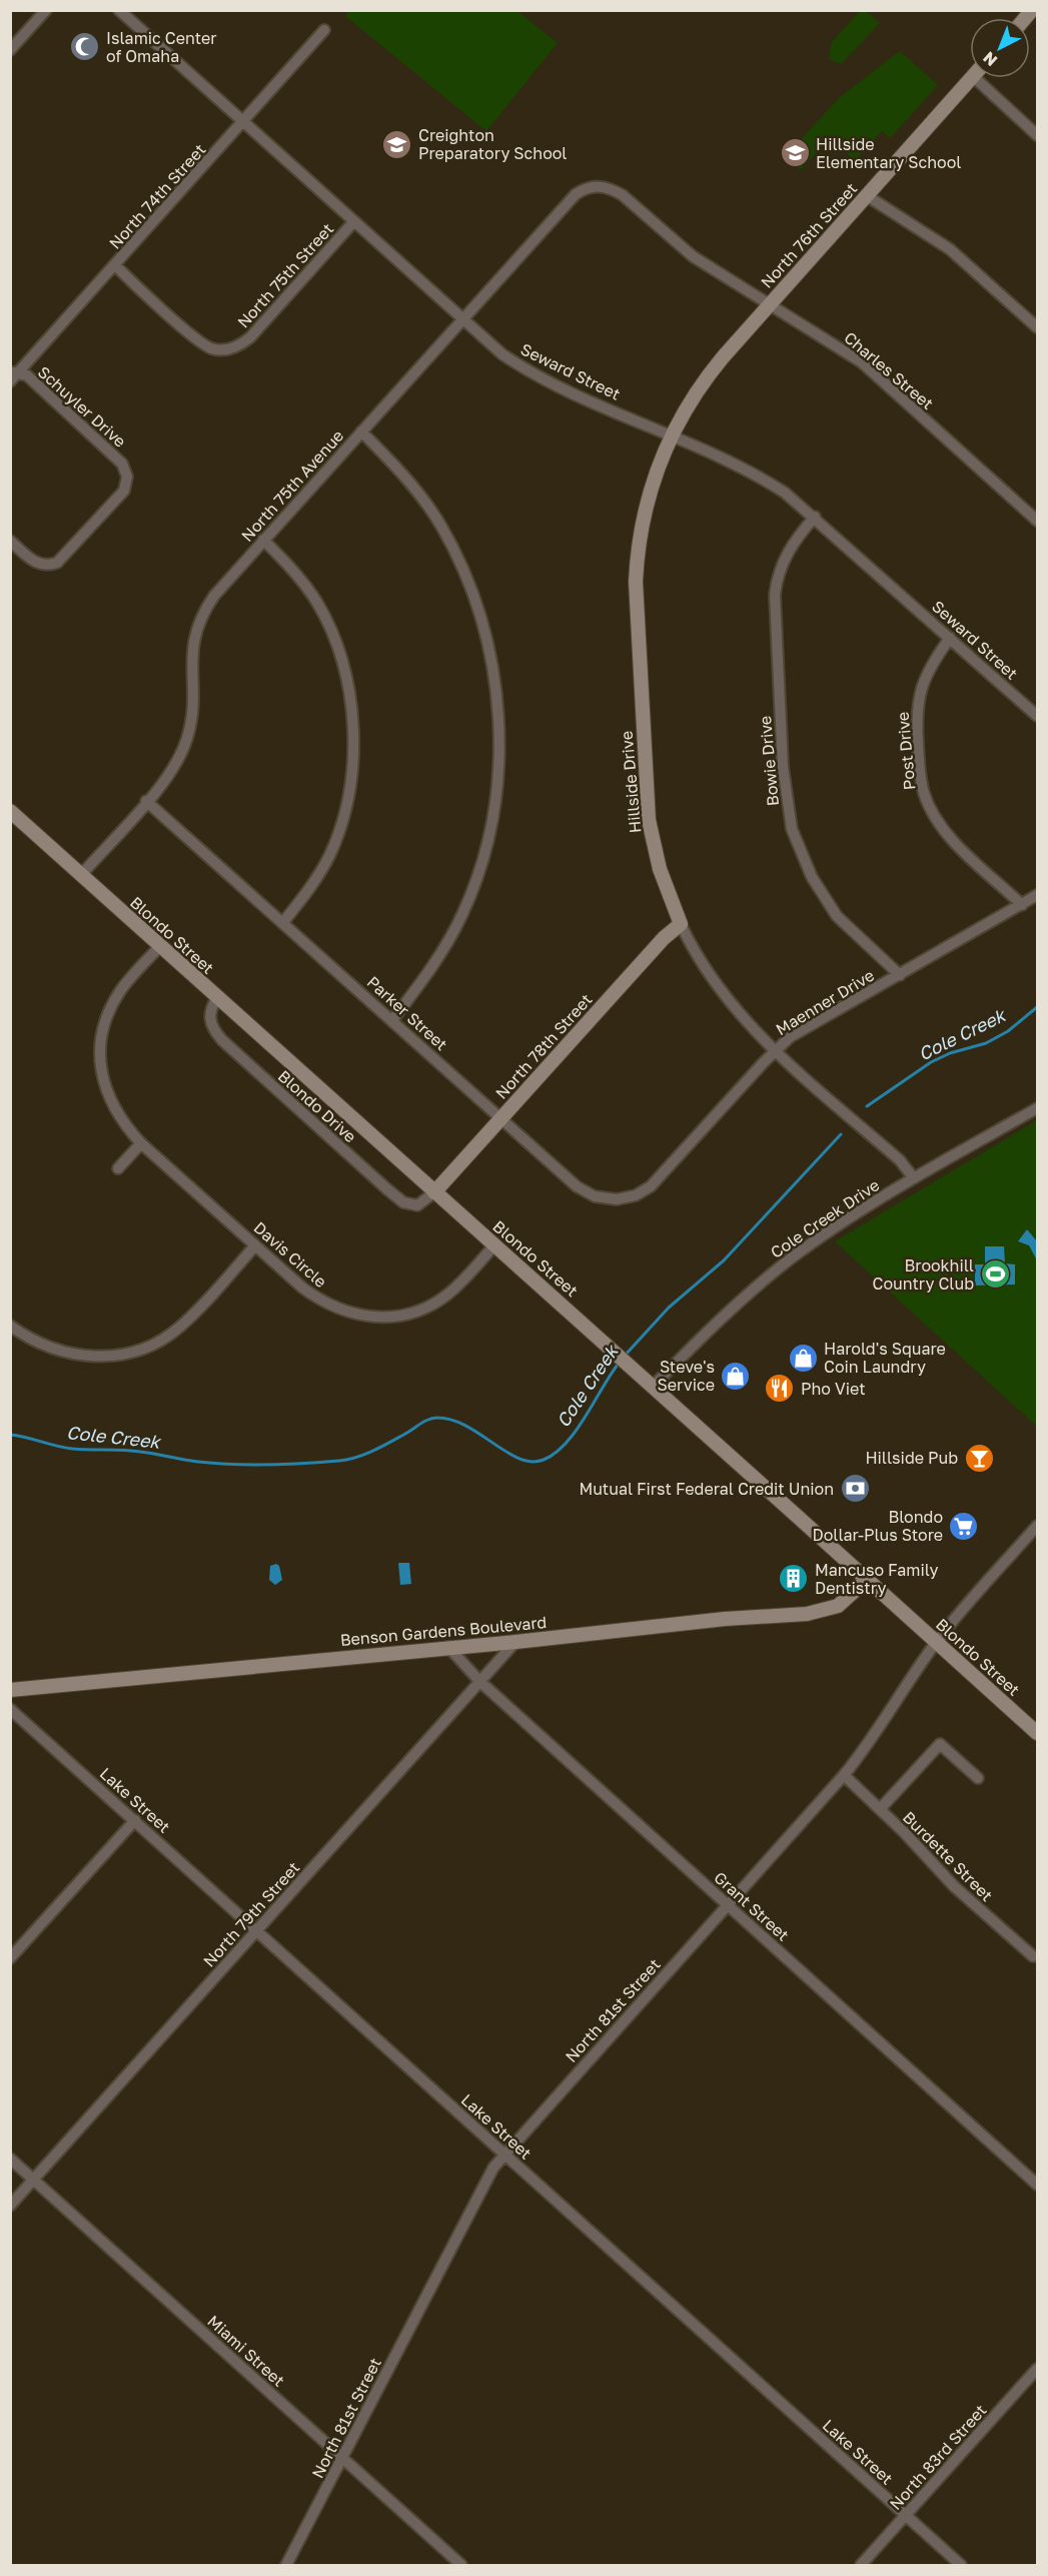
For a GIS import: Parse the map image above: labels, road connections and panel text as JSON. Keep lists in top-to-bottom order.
{
  "streets": {
    "street": [
      "North 74th Street",
      "North 76th Street",
      "North 75th Street",
      "Charles Street",
      "Seward Street",
      "Schuyler Drive",
      "North 75th Avenue",
      "Post Drive",
      "Bowie Drive",
      "Hillside Drive",
      "Blondo Street",
      "Maenner Drive",
      "Parker Street",
      "North 78th Street",
      "Blondo Drive",
      "Cole Creek Drive",
      "Davis Circle",
      "Benson Gardens Boulevard",
      "Lake Street",
      "Burdette Street",
      "Grant Street",
      "North 79th Street",
      "North 81st Street",
      "Miami Street",
      "North 83rd Street"
    ]
  },
  "crossings": [
    ["North 74th Street", "North 75th Street"],
    ["North 74th Street", "Seward Street"],
    ["North 74th Street", "Schuyler Drive"],
    ["North 76th Street", "Charles Street"],
    ["North 76th Street", "Seward Street"],
    ["North 76th Street", "Hillside Drive"],
    ["North 75th Street", "Seward Street"],
    ["Charles Street", "North 75th Avenue"],
    ["Seward Street", "North 75th Avenue"],
    ["Seward Street", "Post Drive"],
    ["Seward Street", "Bowie Drive"],
    ["Seward Street", "Hillside Drive"],
    ["North 75th Avenue", "Blondo Street"],
    ["North 75th Avenue", "Parker Street"],
    ["Post Drive", "Maenner Drive"],
    ["Bowie Drive", "Maenner Drive"],
    ["Hillside Drive", "Maenner Drive"],
    ["Hillside Drive", "North 78th Street"],
    ["Hillside Drive", "Cole Creek Drive"],
    ["Blondo Street", "North 78th Street"],
    ["Blondo Street", "Blondo Drive"],
    ["Blondo Street", "Cole Creek Drive"],
    ["Blondo Street", "Davis Circle"],
    ["Blondo Street", "Benson Gardens Boulevard"],
    ["Blondo Street", "North 81st Street"],
    ["Maenner Drive", "Parker Street"],
    ["Parker Street", "North 78th Street"],
    ["North 78th Street", "Blondo Drive"],
    ["Benson Gardens Boulevard", "Grant Street"],
    ["Benson Gardens Boulevard", "North 79th Street"],
    ["Lake Street", "North 79th Street"],
    ["Lake Street", "North 81st Street"],
    ["Lake Street", "North 83rd Street"],
    ["Burdette Street", "North 81st Street"],
    ["Grant Street", "North 79th Street"],
    ["Grant Street", "North 81st Street"],
    ["North 79th Street", "Miami Street"],
    ["North 81st Street", "Miami Street"]
  ],
  "water": ["Cole Creek"],
  "places": {
    "mosque": ["Islamic Center of Omaha"],
    "school or university": ["Creighton Preparatory School", "Hillside Elementary School"],
    "sports": ["Brookhill Country Club"],
    "shop": ["Harold's Square Coin Laundry", "Steve's Service"],
    "restaurant": ["Pho Viet"],
    "bar": ["Hillside Pub"],
    "bank": ["Mutual First Federal Credit Union"],
    "supermarket": ["Blondo Dollar-Plus Store"],
    "building": ["Mancuso Family Dentistry"]
  },
  "north": "bottom left"
}
